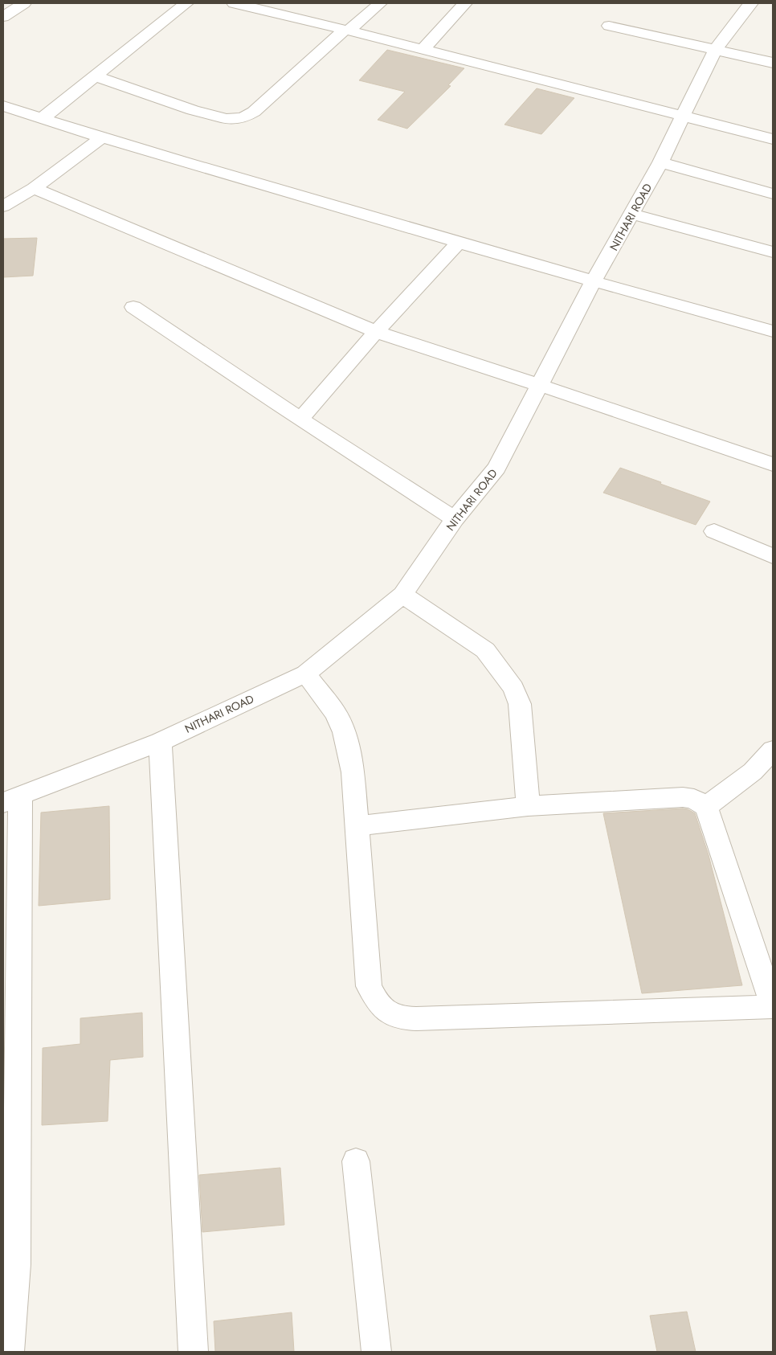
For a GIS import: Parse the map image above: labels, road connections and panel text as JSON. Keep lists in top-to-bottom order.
{
  "streets": {
    "street": ["NITHARI ROAD"]
  }
}
